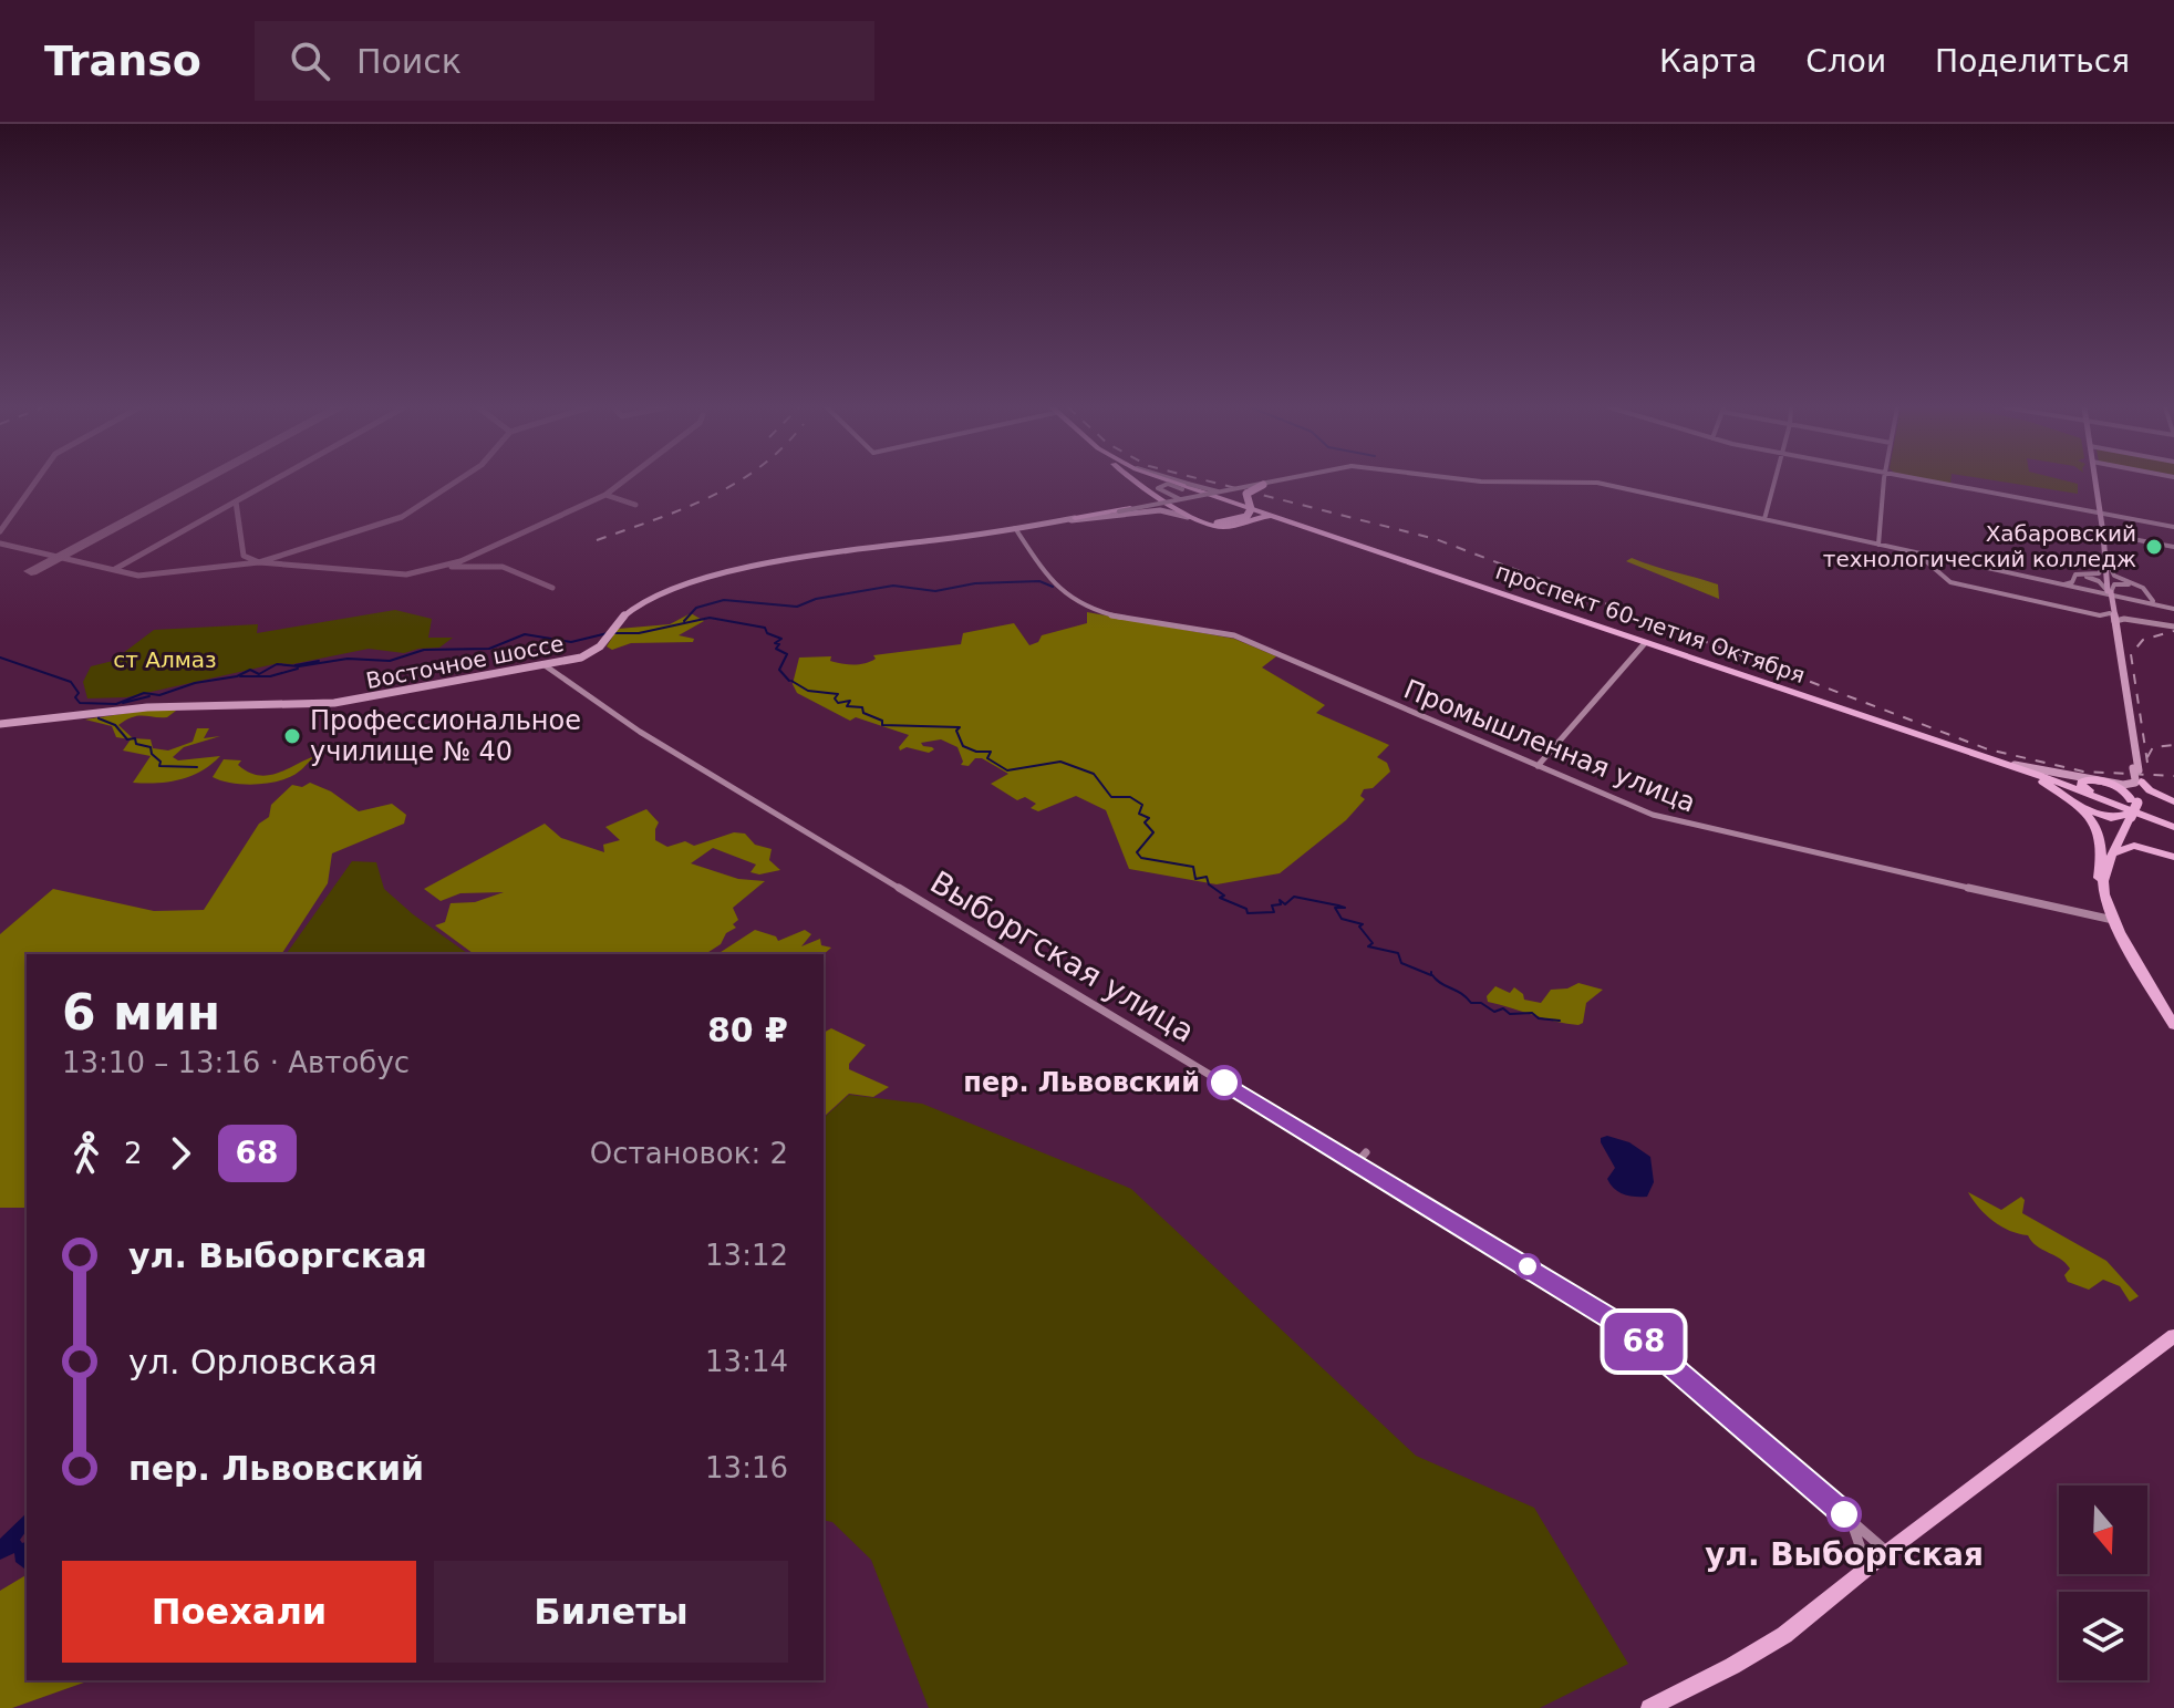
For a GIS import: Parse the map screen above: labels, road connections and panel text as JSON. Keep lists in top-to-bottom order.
{
  "streets": {
    "highway": ["проспект 60-летия Октября"],
    "main road": ["Восточное шоссе"],
    "street": ["Промышленная улица", "Выборгская улица"]
  },
  "crossings": [
    ["проспект 60-летия Октября", "Восточное шоссе"],
    ["Восточное шоссе", "Промышленная улица"],
    ["Восточное шоссе", "Выборгская улица"]
  ],
  "parks": ["ст Алмаз"],
  "places": [
    "Хабаровский технологический колледж",
    "Профессиональное училище № 40",
    "пер. Львовский",
    "ул. Выборгская"
  ],
  "lines": ["bus line 68"],
  "north": "bottom",
  "page": {
    "header": "Transo",
    "search": "Поиск",
    "nav": ["Карта", "Слои", "Поделиться"],
    "on_map": "68",
    "heading": ["6 мин", "13:10 – 13:16 · Автобус", "80 ₽"],
    "legs": ["2", "68", "Остановок: 2"],
    "list": [
      {
        "name": "ул. Выборгская",
        "value": "13:12"
      },
      {
        "name": "ул. Орловская",
        "value": "13:14"
      },
      {
        "name": "пер. Львовский",
        "value": "13:16"
      }
    ],
    "buttons": ["Поехали", "Билеты"]
  }
}
